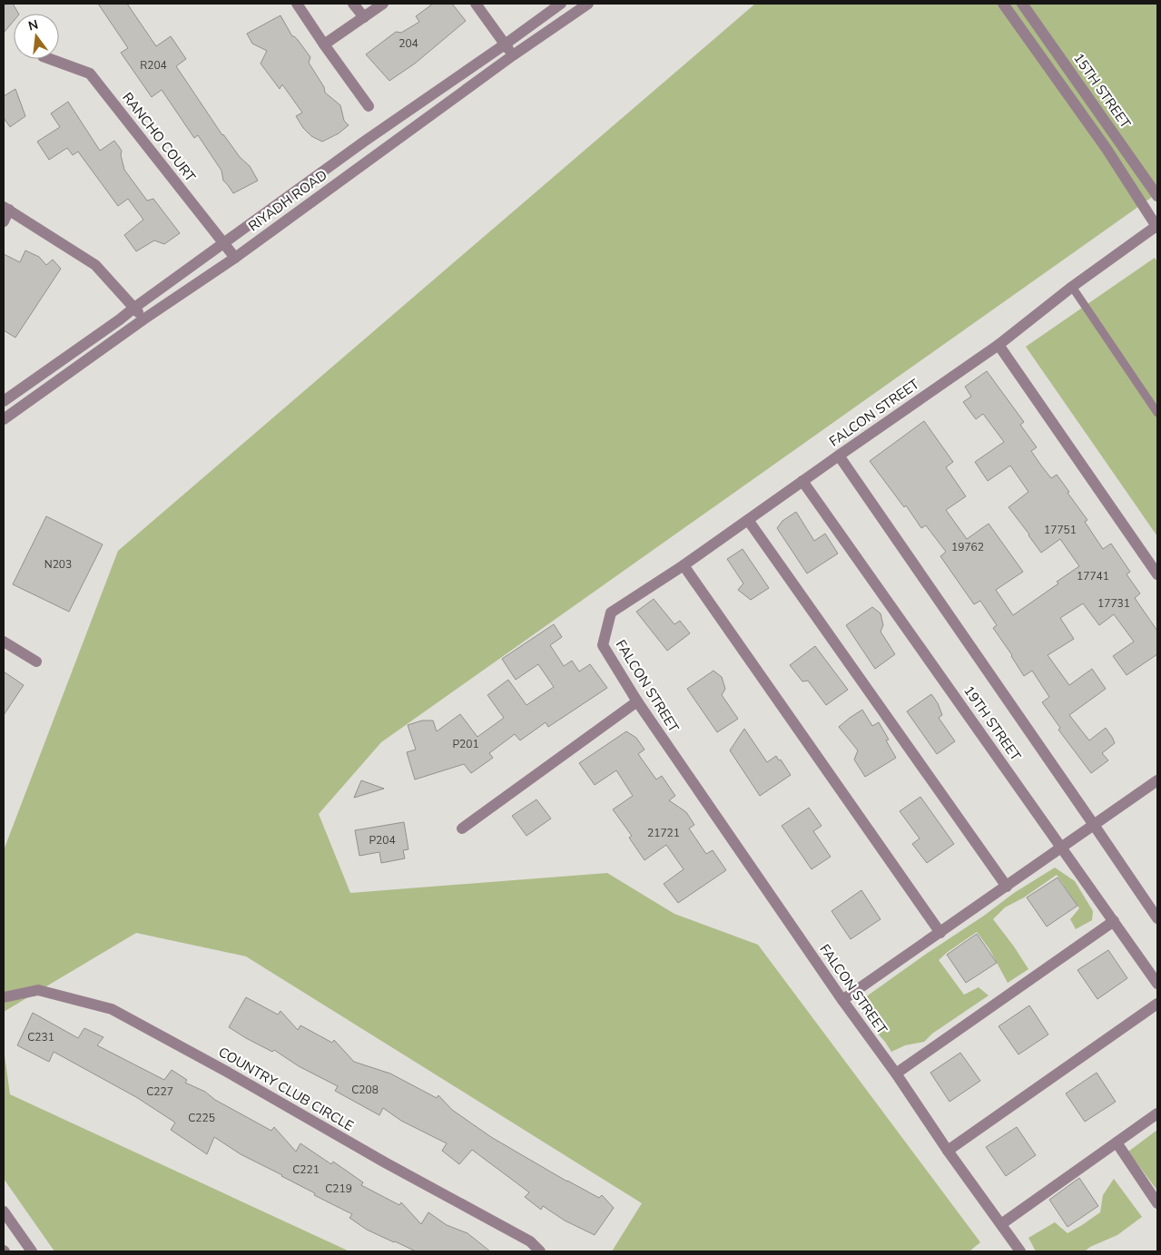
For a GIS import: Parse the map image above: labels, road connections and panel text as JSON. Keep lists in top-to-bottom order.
{
  "streets": {
    "street": [
      "15TH STREET",
      "RANCHO COURT",
      "RIYADH ROAD",
      "FALCON STREET",
      "19TH STREET",
      "COUNTRY CLUB CIRCLE"
    ]
  },
  "crossings": [
    ["RANCHO COURT", "RIYADH ROAD"],
    ["FALCON STREET", "19TH STREET"]
  ],
  "house_numbers": [
    "204",
    "R204",
    "17751",
    "19762",
    "N203",
    "17741",
    "17731",
    "P201",
    "21721",
    "P204",
    "C231",
    "C208",
    "C227",
    "C225",
    "C221",
    "C219"
  ],
  "north": "top"
}
